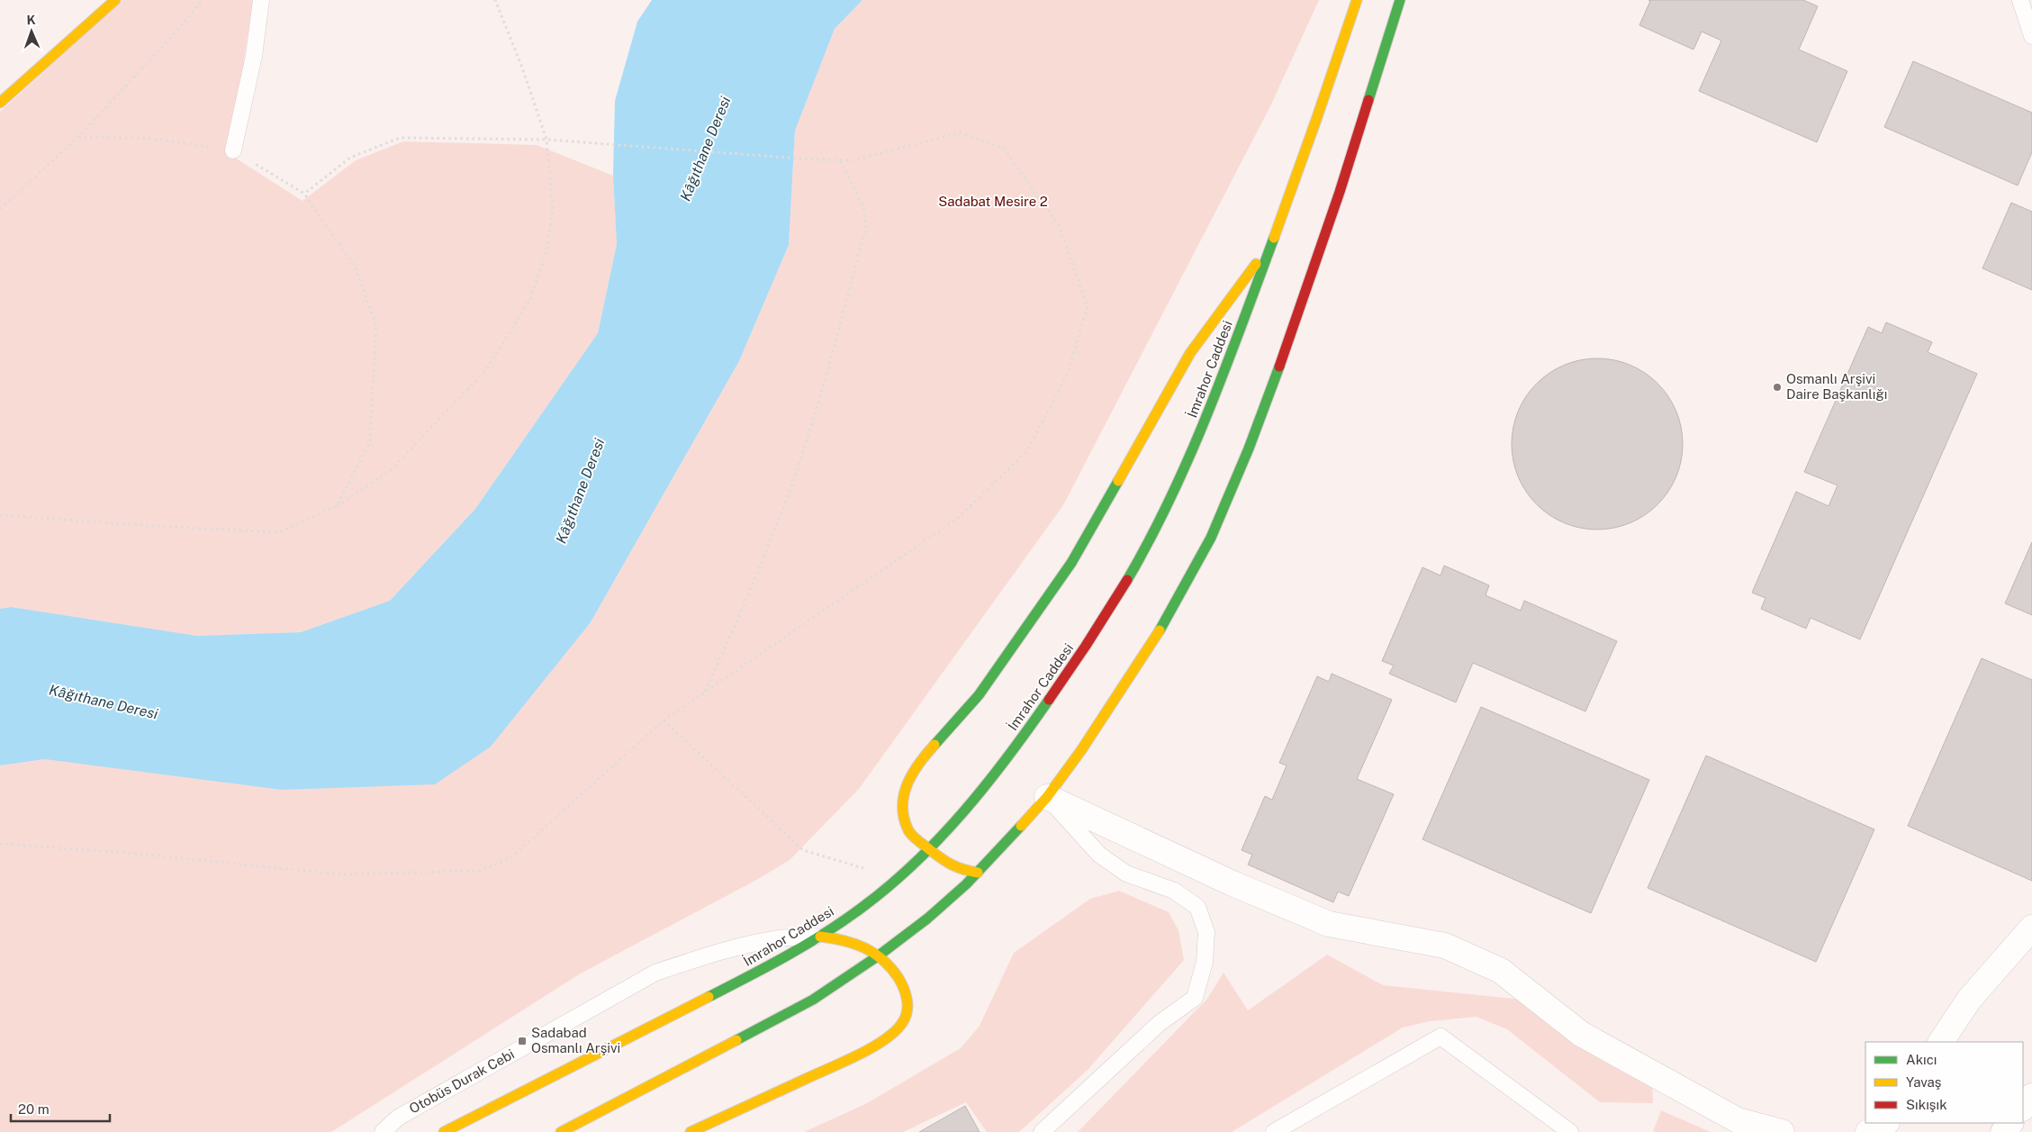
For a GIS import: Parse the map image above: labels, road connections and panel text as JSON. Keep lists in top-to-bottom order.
{
  "streets": {
    "main road": ["İmrahor Caddesi"],
    "lane": ["Otobüs Durak Cebi"]
  },
  "crossings": [
    ["İmrahor Caddesi", "Otobüs Durak Cebi"]
  ],
  "water": ["Kâğıthane Deresi"],
  "parks": ["Sadabat Mesire 2"],
  "places": {
    "other": ["Osmanlı Arşivi Daire Başkanlığı"],
    "transit": ["Sadabad Osmanlı Arşivi"]
  },
  "legend": ["Akıcı", "Yavaş", "Sıkışık"],
  "scale_bar": "20 m",
  "north": "top"
}
